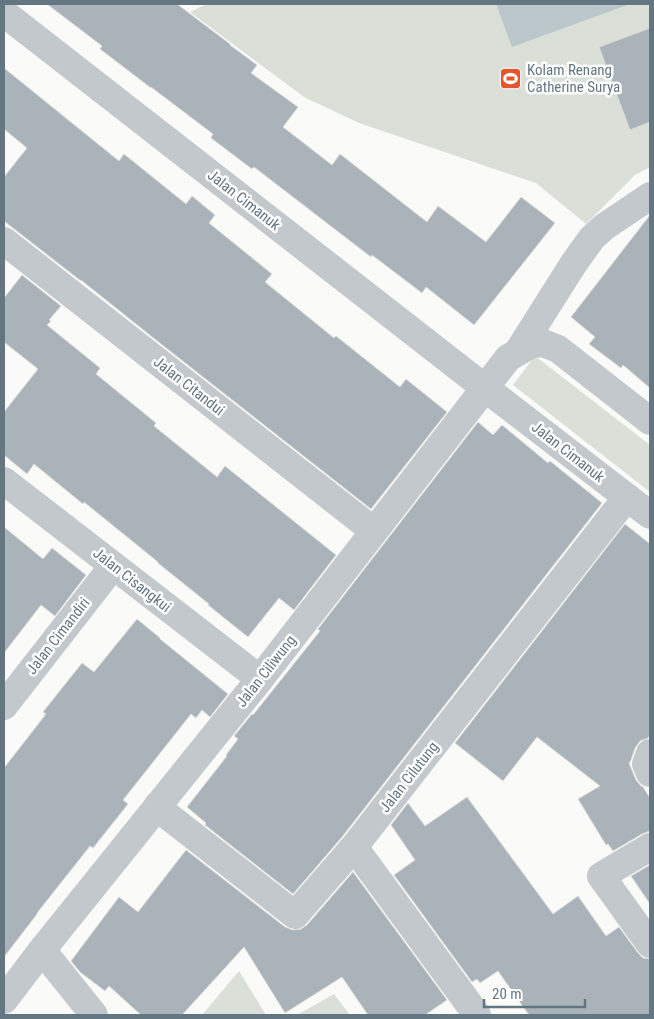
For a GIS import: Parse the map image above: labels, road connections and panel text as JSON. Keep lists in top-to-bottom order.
{
  "streets": {
    "street": [
      "Jalan Cimanuk",
      "Jalan Citandui",
      "Jalan Cisangkui",
      "Jalan Cimandiri",
      "Jalan Ciliwung",
      "Jalan Cilutung"
    ]
  },
  "crossings": [
    ["Jalan Cimanuk", "Jalan Ciliwung"],
    ["Jalan Cimanuk", "Jalan Cilutung"],
    ["Jalan Citandui", "Jalan Ciliwung"],
    ["Jalan Cisangkui", "Jalan Cimandiri"],
    ["Jalan Cisangkui", "Jalan Ciliwung"],
    ["Jalan Ciliwung", "Jalan Cilutung"]
  ],
  "places": {
    "sports": ["Kolam Renang Catherine Surya"]
  },
  "scale_bar": "20 m"
}
